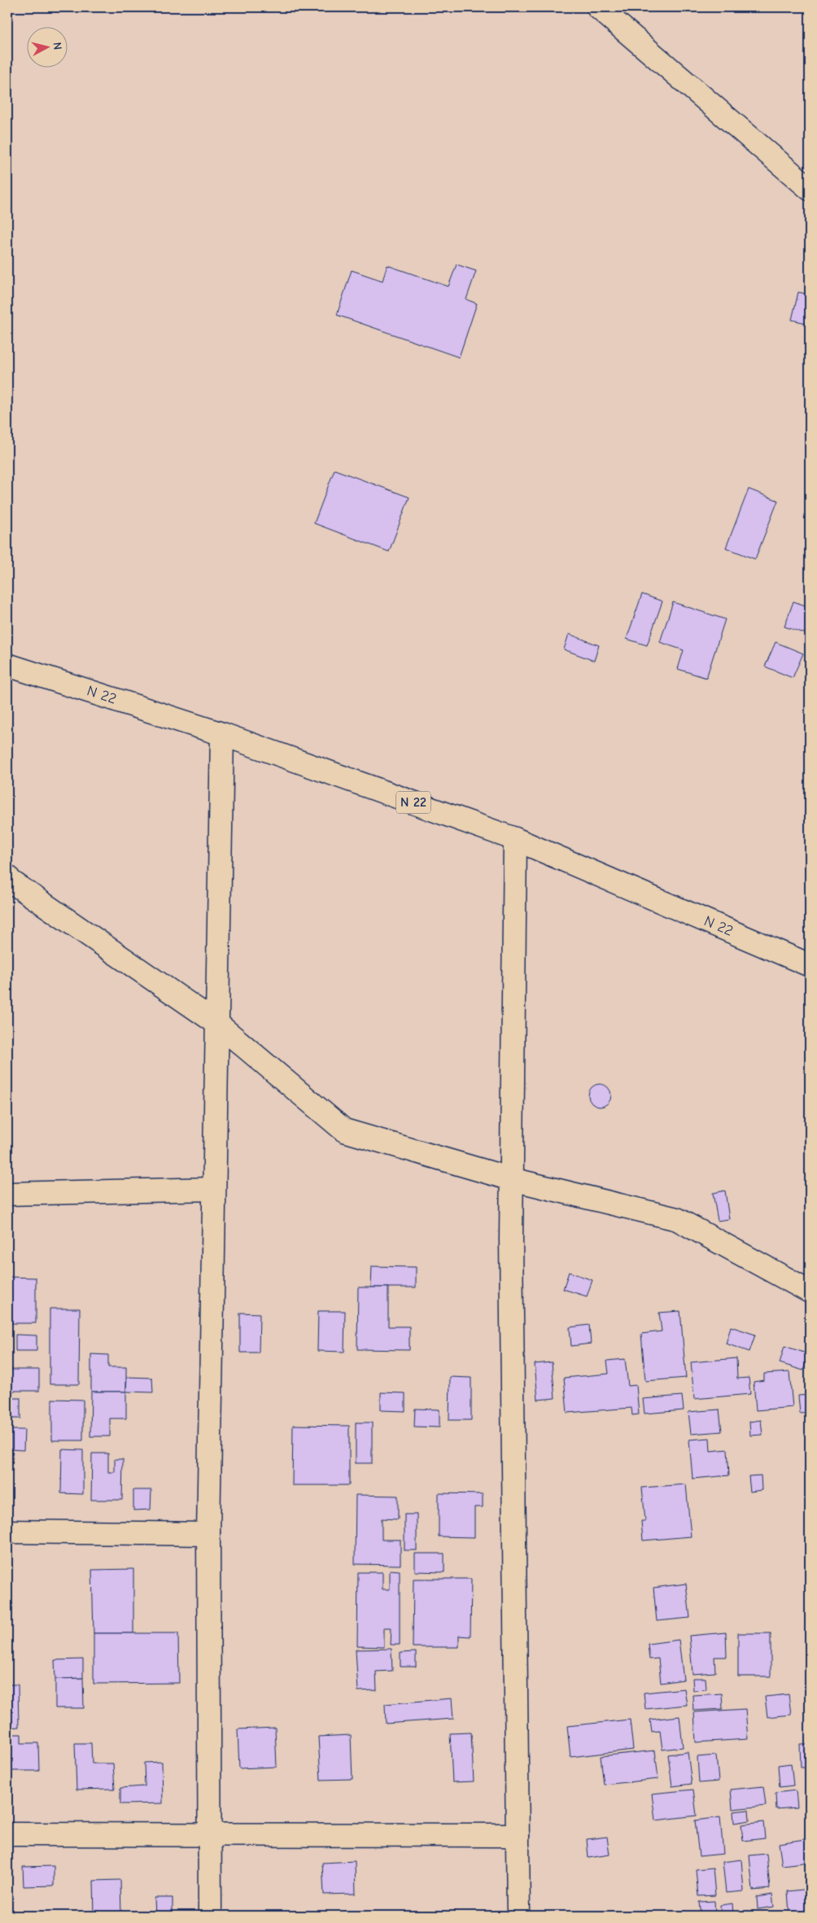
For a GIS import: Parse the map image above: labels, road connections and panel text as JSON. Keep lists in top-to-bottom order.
{
  "streets": {
    "street": ["N 22"]
  },
  "north": "right"
}
